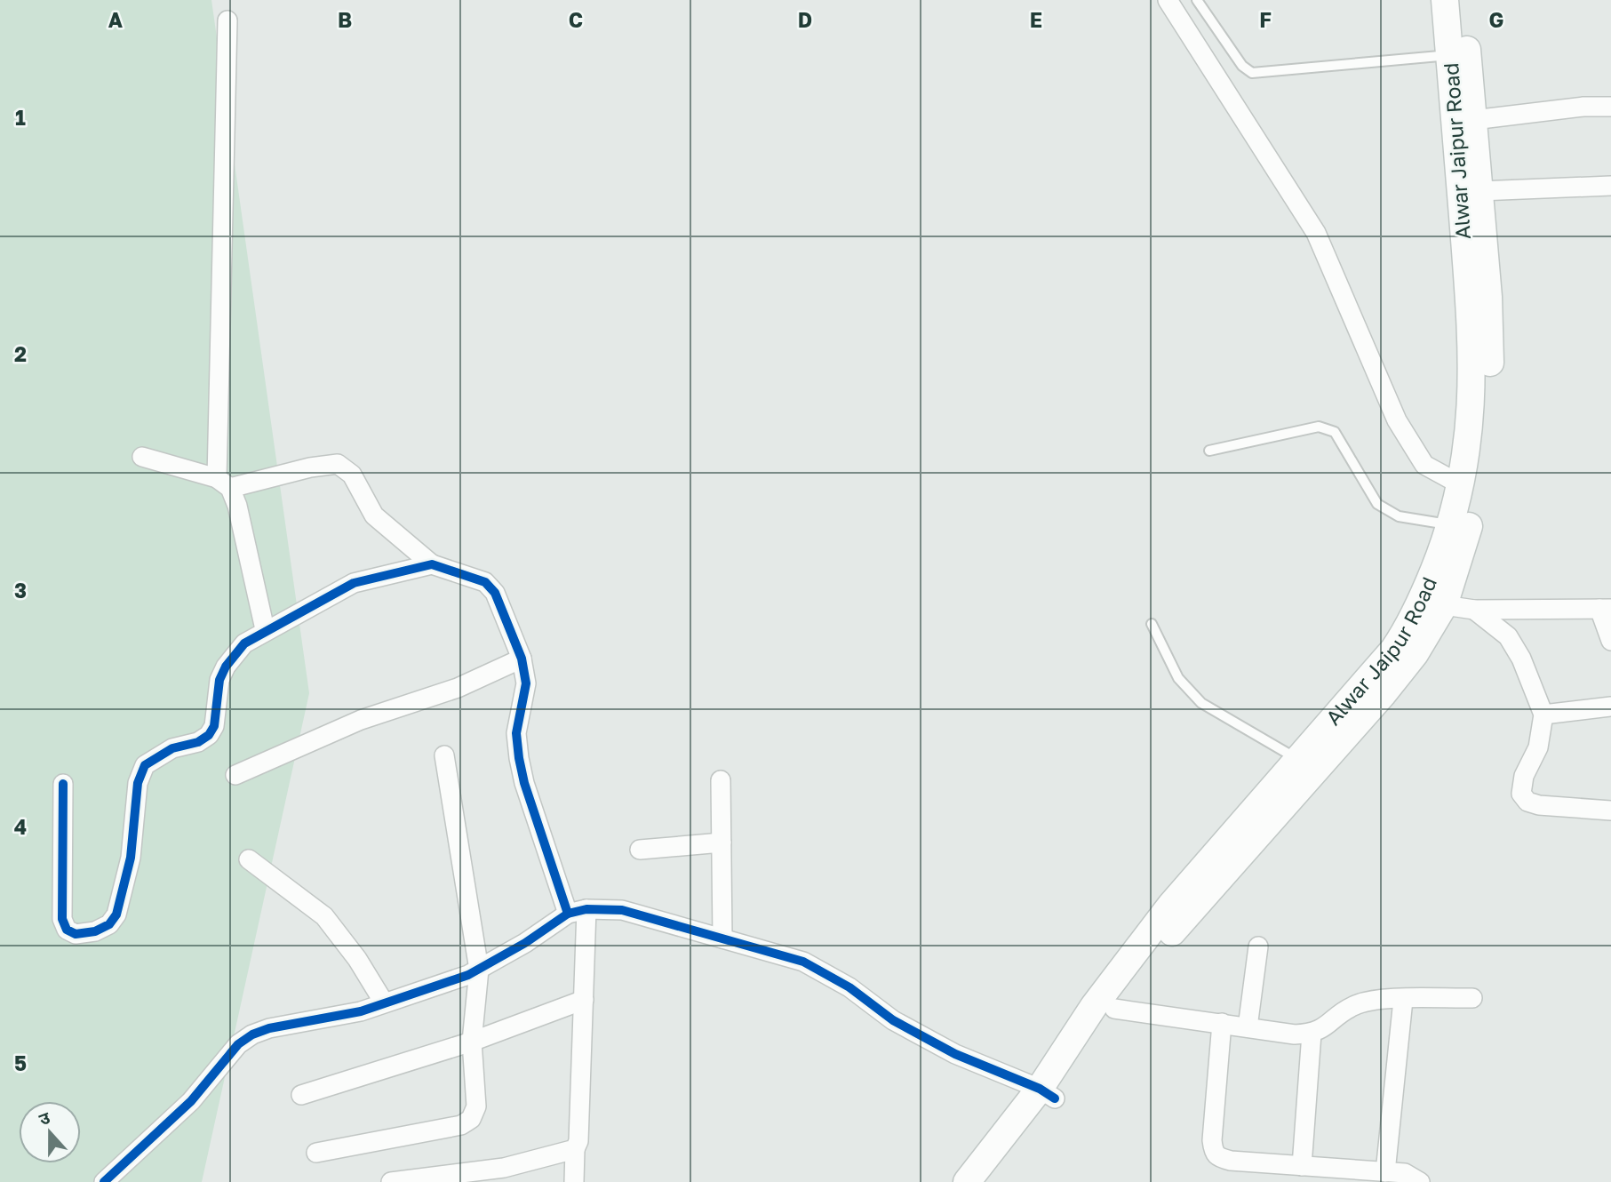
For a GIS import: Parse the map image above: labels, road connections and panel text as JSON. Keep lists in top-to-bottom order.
{
  "streets": {
    "main road": ["Alwar Jaipur Road"]
  },
  "north": "top",
  "grid": {
    "columns": [
      "A",
      "B",
      "C",
      "D",
      "E",
      "F",
      "G"
    ],
    "rows": [
      "1",
      "2",
      "3",
      "4",
      "5"
    ]
  }
}
